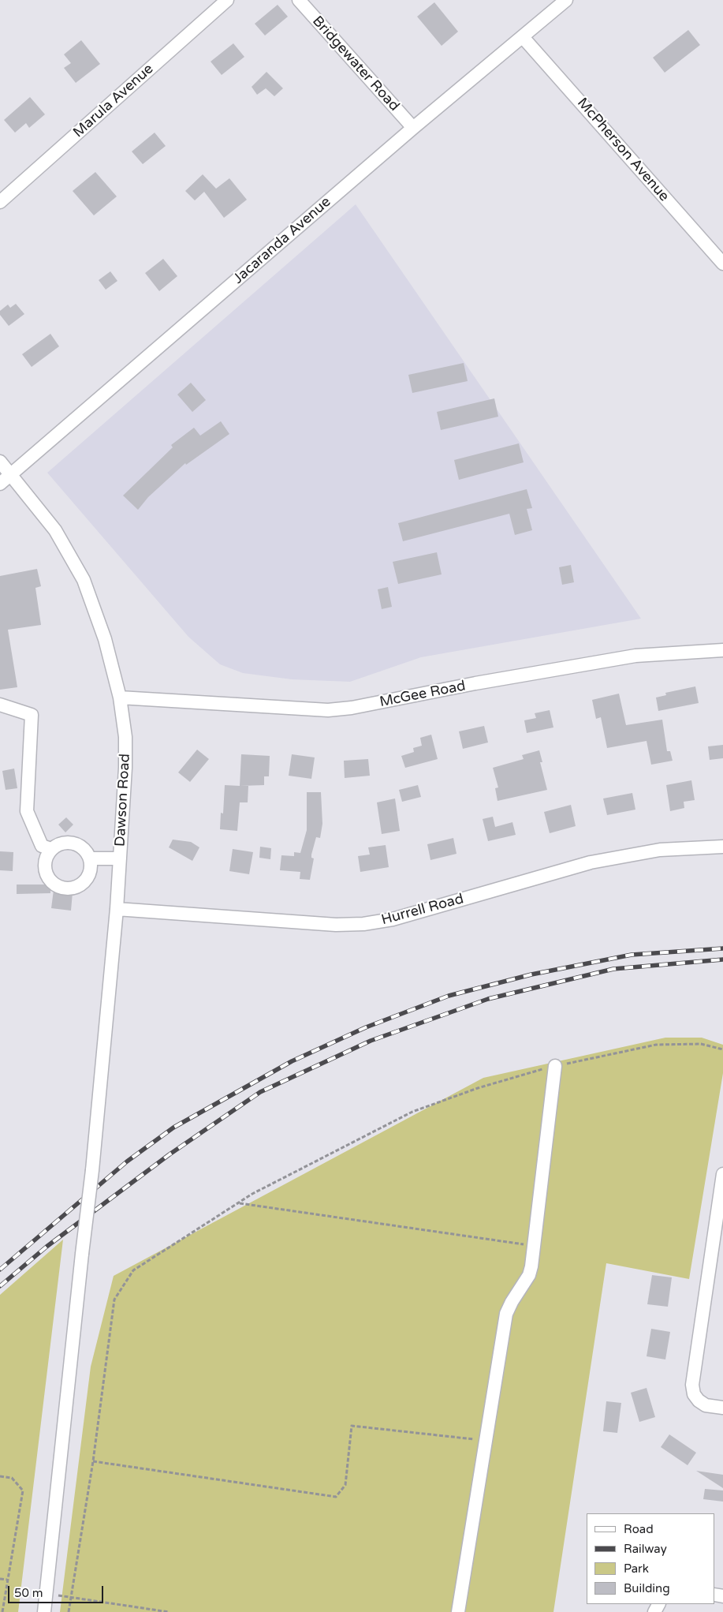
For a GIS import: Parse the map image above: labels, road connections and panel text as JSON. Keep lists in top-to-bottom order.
{
  "streets": {
    "street": [
      "Bridgewater Road",
      "Marula Avenue",
      "McPherson Avenue",
      "Jacaranda Avenue",
      "McGee Road",
      "Dawson Road",
      "Hurrell Road"
    ]
  },
  "crossings": [
    ["Bridgewater Road", "Jacaranda Avenue"],
    ["McPherson Avenue", "Jacaranda Avenue"],
    ["Jacaranda Avenue", "Dawson Road"],
    ["McGee Road", "Dawson Road"],
    ["Dawson Road", "Hurrell Road"]
  ],
  "legend": [
    "Road",
    "Railway",
    "Park",
    "Building"
  ],
  "scale_bar": "50 m"
}
